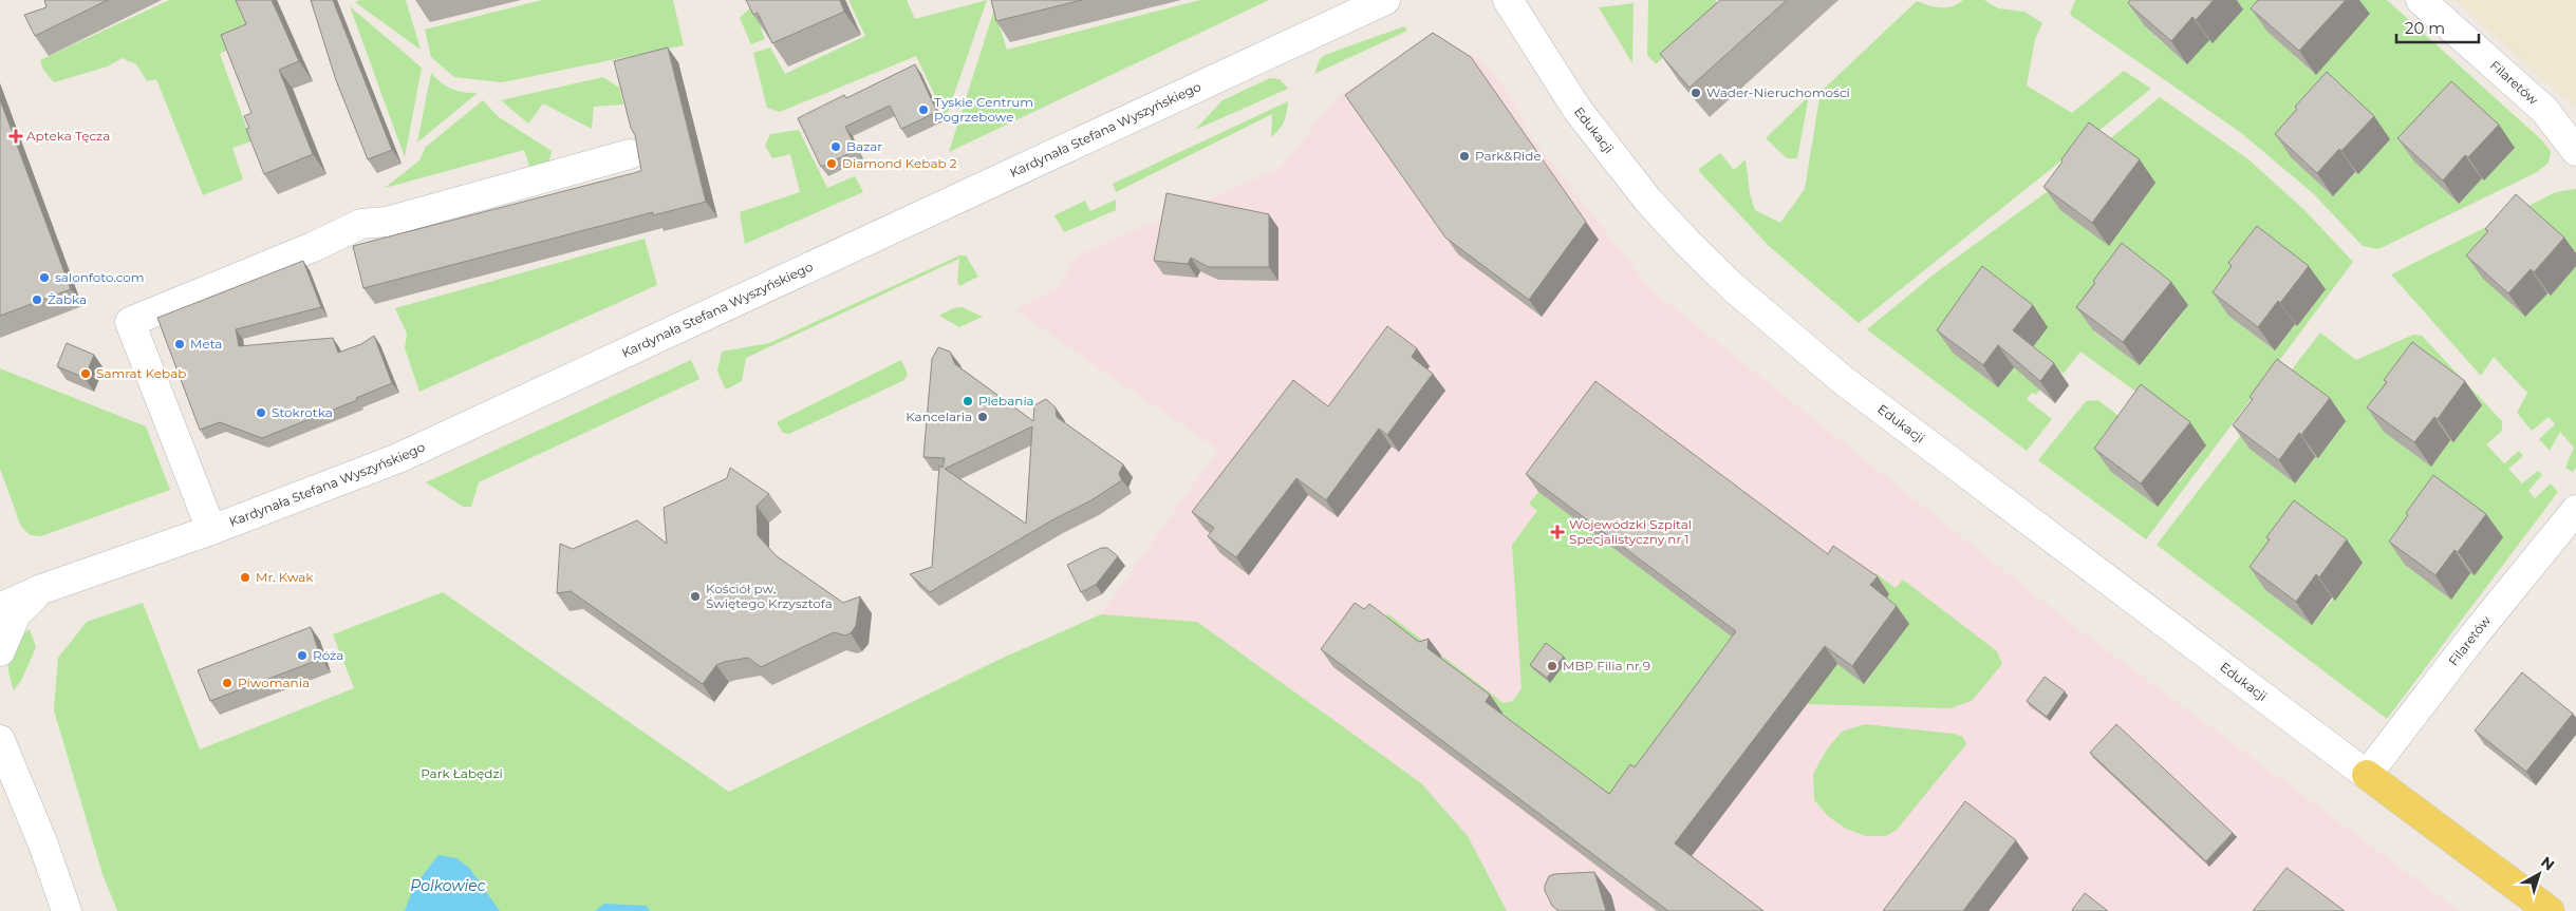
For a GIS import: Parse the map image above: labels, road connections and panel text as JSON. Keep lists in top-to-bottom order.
{
  "streets": {
    "street": ["Filaretów", "Kardynała Stefana Wyszyńskiego", "Edukacji"]
  },
  "crossings": [
    ["Filaretów", "Edukacji"]
  ],
  "water": ["Polkowiec"],
  "parks": ["Park Łabędzi"],
  "places": {
    "other": [
      "Wader-Nieruchomości",
      "Tyskie Centrum Pogrzebowe",
      "Bazar",
      "Park&Ride",
      "Diamond Kebab 2",
      "salonfoto.com",
      "Żabka",
      "Meta",
      "Samrat Kebab",
      "Plebania",
      "Stokrotka",
      "Kancelaria",
      "Mr. Kwak",
      "Kościół pw. Świętego Krzysztofa",
      "Róża",
      "MBP Filia nr 9",
      "Piwomania"
    ],
    "health": ["Apteka Tęcza", "Wojewódzki Szpital Specjalistyczny nr 1"]
  },
  "scale_bar": "20 m",
  "north": "top right"
}
